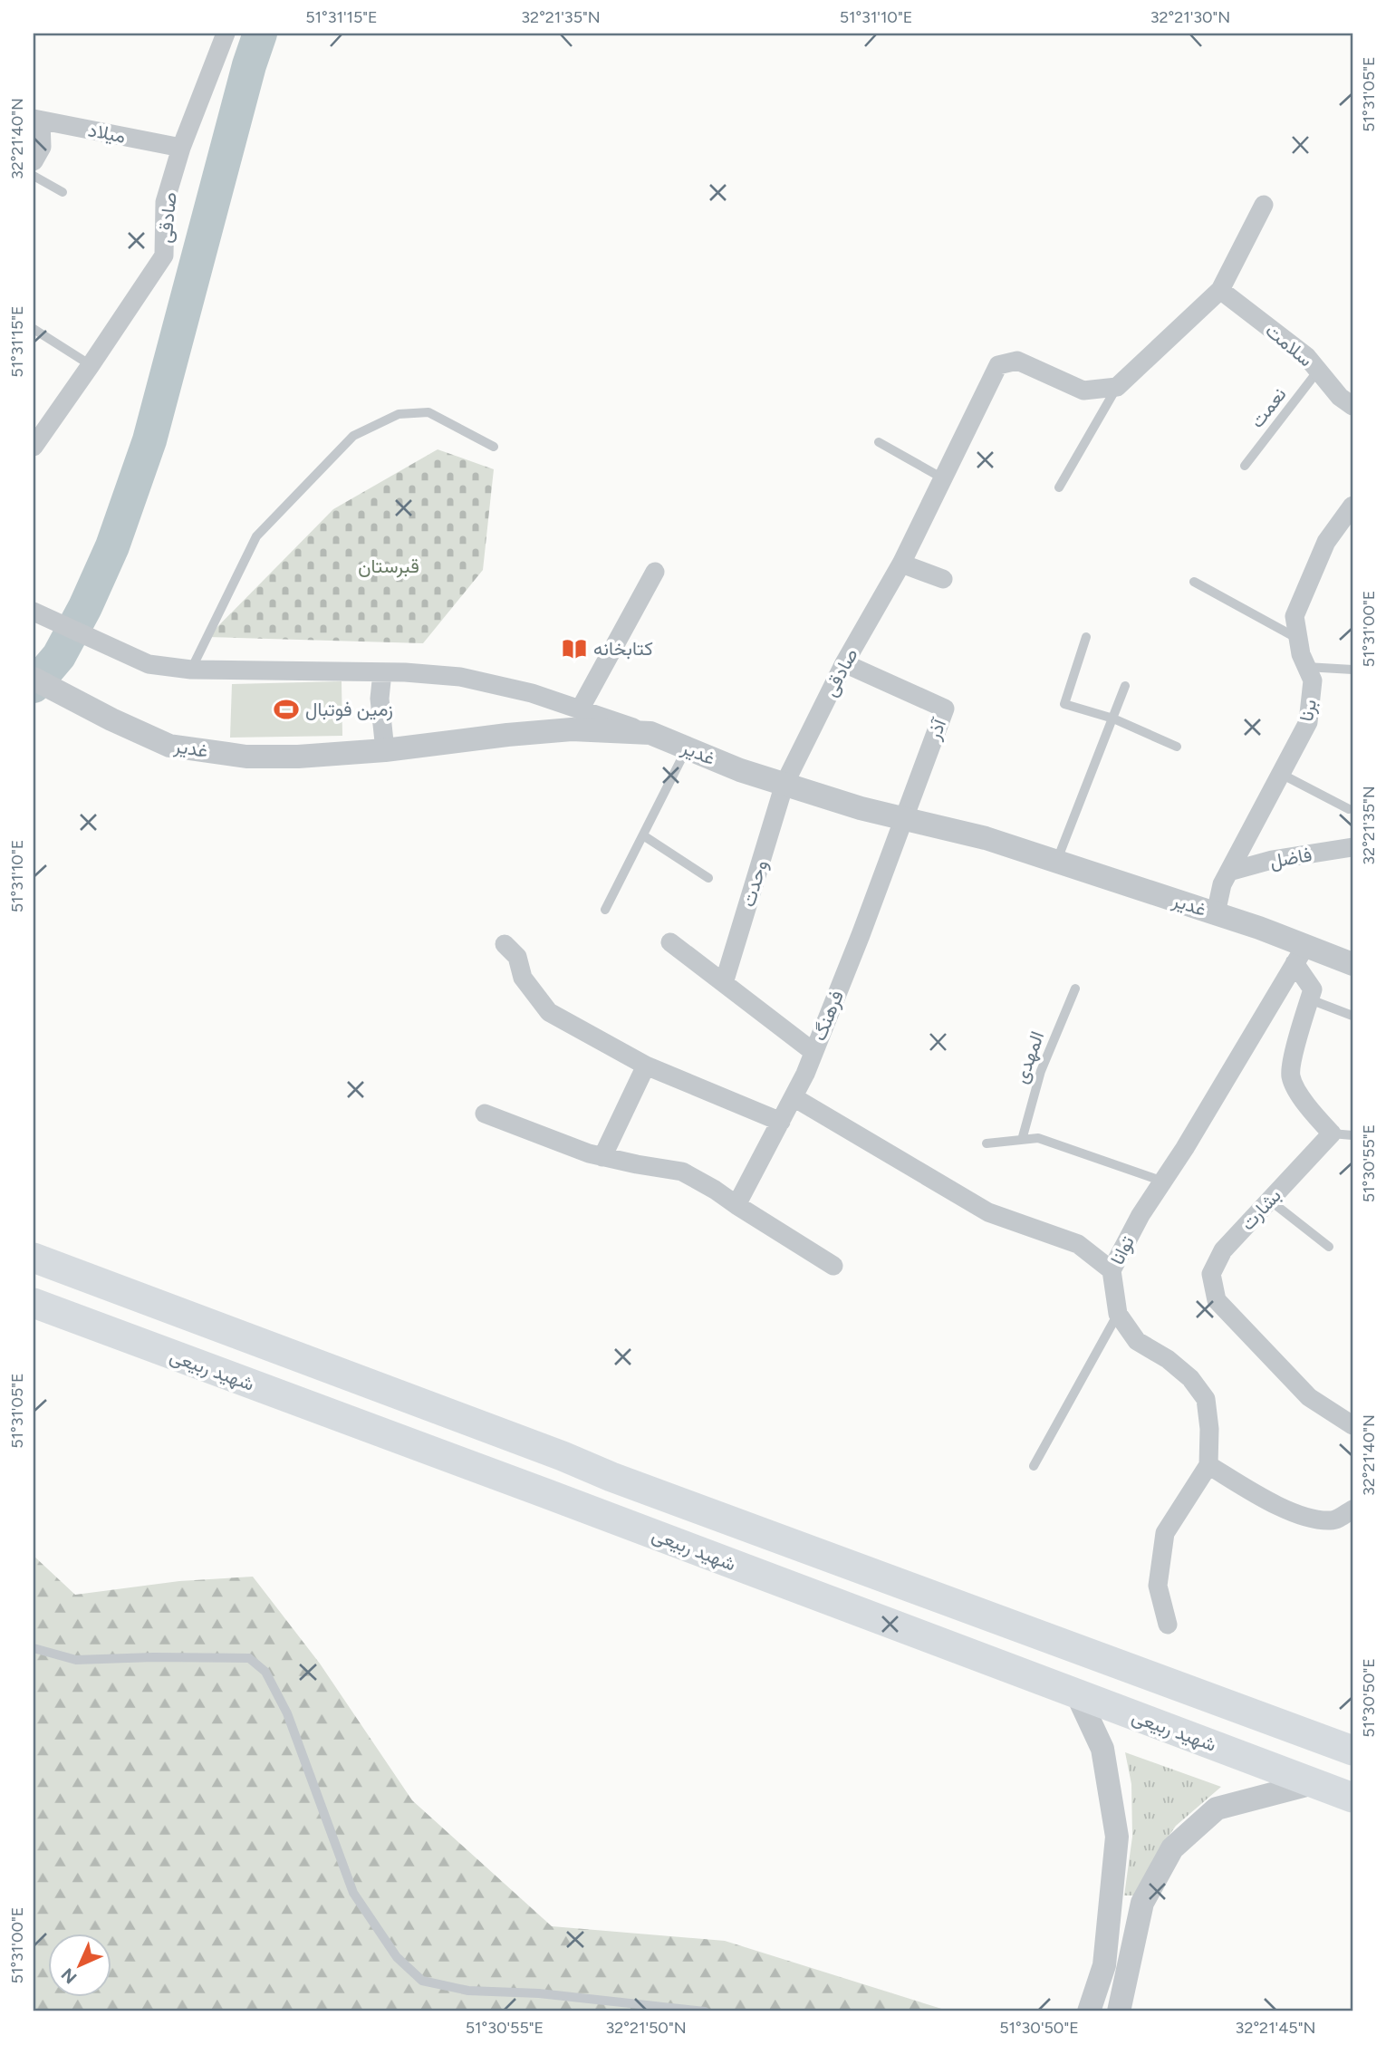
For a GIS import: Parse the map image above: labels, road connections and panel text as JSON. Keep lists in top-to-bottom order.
{
  "streets": {
    "main road": ["شهید ربیعی"],
    "street": [
      "میلاد",
      "صادقی",
      "سلامت",
      "برنا",
      "آذر",
      "غدیر",
      "فاضل",
      "وحدت",
      "فرهنگ",
      "بشارت",
      "توانا"
    ],
    "lane": ["نعمت", "المهدی"]
  },
  "crossings": [
    ["میلاد", "صادقی"],
    ["صادقی", "آذر"],
    ["صادقی", "غدیر"],
    ["صادقی", "وحدت"],
    ["سلامت", "نعمت"],
    ["برنا", "غدیر"],
    ["برنا", "فاضل"],
    ["آذر", "غدیر"],
    ["آذر", "فرهنگ"],
    ["غدیر", "وحدت"],
    ["غدیر", "فرهنگ"],
    ["غدیر", "توانا"]
  ],
  "parks": ["قبرستان"],
  "places": {
    "library": ["کتابخانه"],
    "sports": ["زمین فوتبال"]
  },
  "north": "bottom left",
  "coordinates": [
    "51°31'15\"E",
    "32°21'35\"N",
    "51°31'10\"E",
    "32°21'30\"N",
    "51°31'05\"E",
    "32°21'40\"N",
    "51°31'00\"E",
    "51°30'55\"E",
    "51°30'50\"E",
    "32°21'50\"N",
    "32°21'45\"N"
  ]
}
